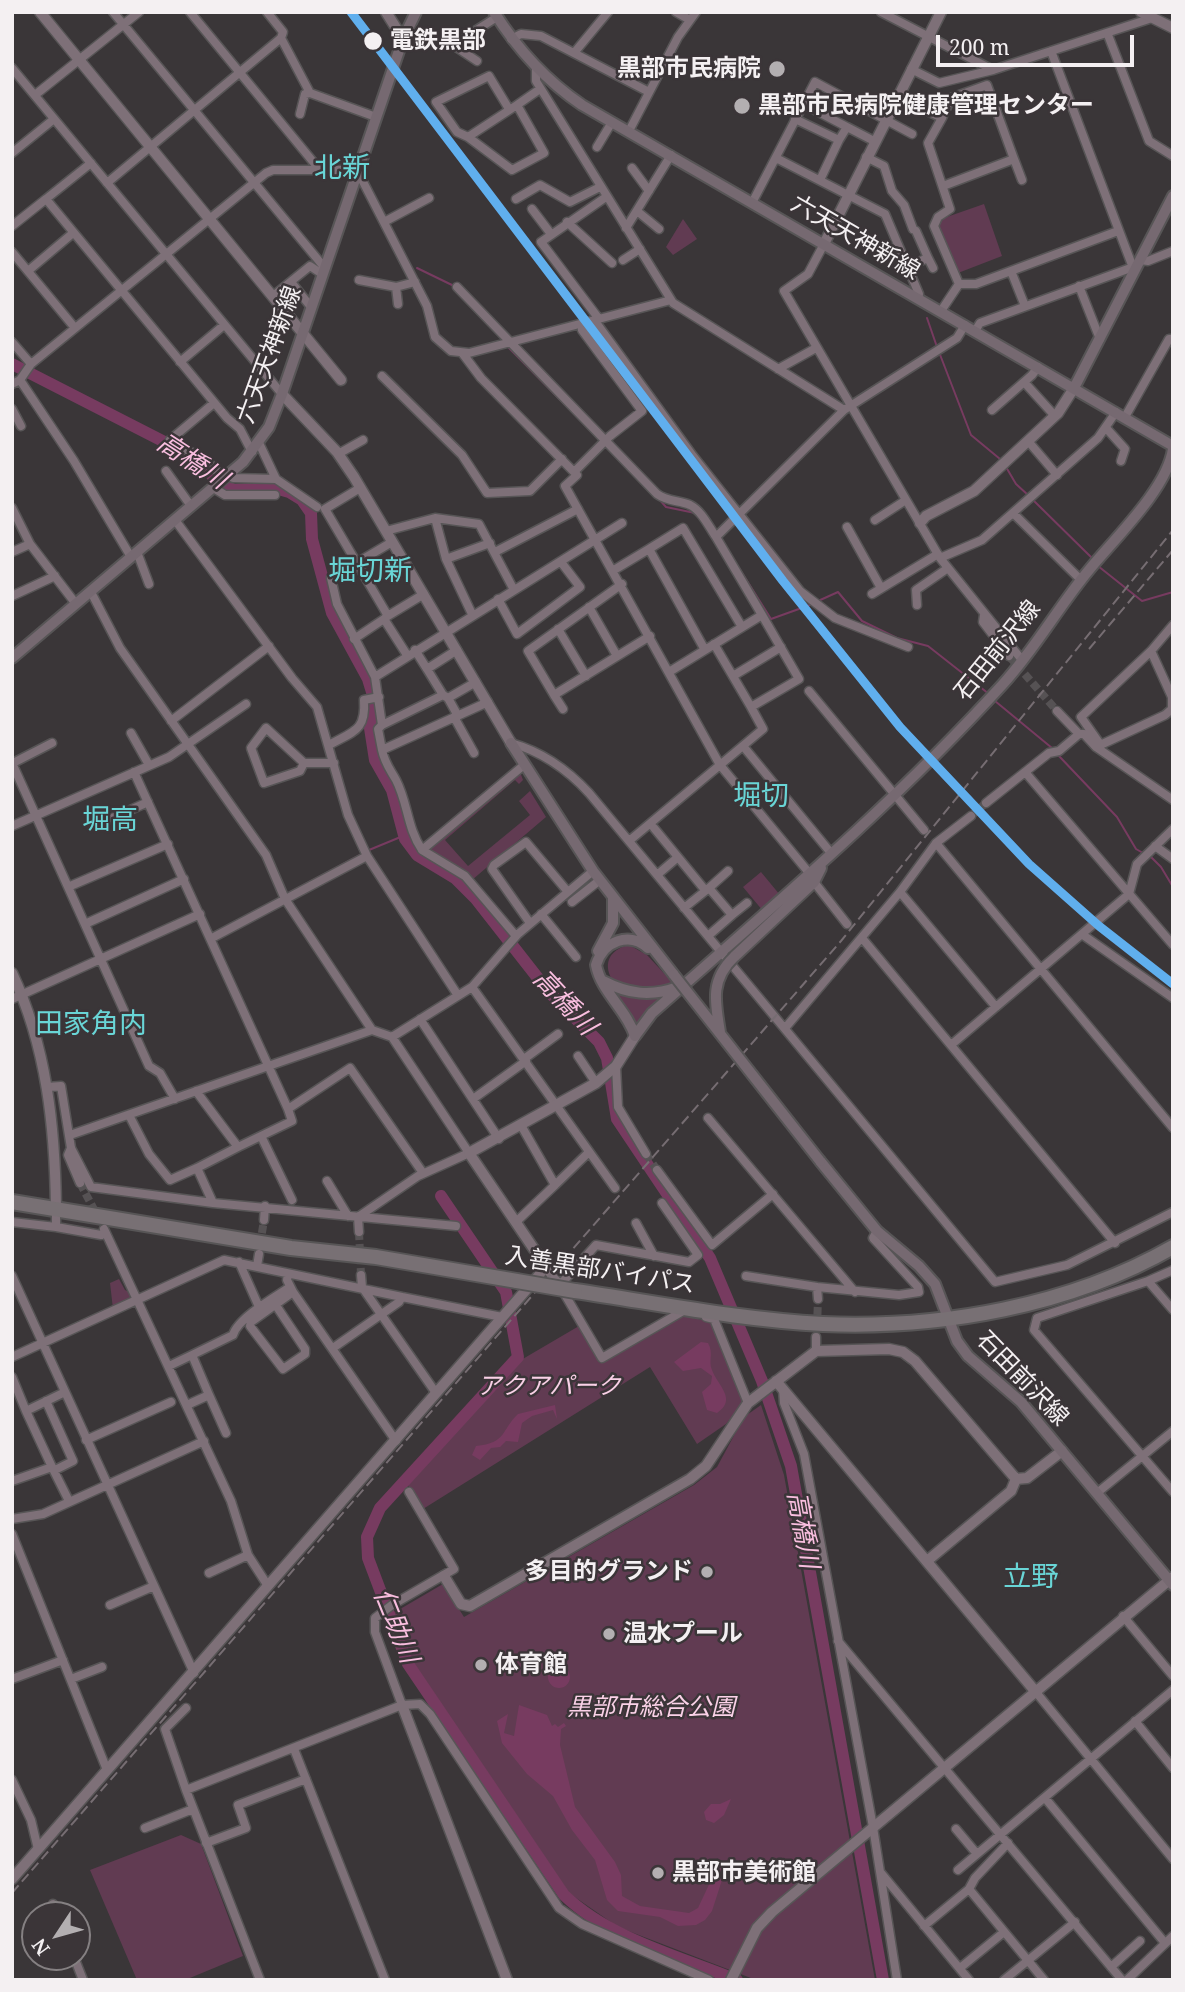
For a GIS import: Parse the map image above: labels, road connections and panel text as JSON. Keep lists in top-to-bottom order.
{
  "streets": {
    "highway": ["入善黒部バイパス"],
    "main road": ["六天天神新線", "石田前沢線"]
  },
  "crossings": [
    ["六天天神新線", "石田前沢線"],
    ["石田前沢線", "入善黒部バイパス"]
  ],
  "districts": [
    "北新",
    "堀切新",
    "堀切",
    "堀高",
    "田家角内",
    "立野"
  ],
  "water": ["高橋川", "仁助川"],
  "parks": ["アクアパーク", "黒部市総合公園"],
  "places": [
    "電鉄黒部",
    "黒部市民病院",
    "黒部市民病院健康管理センター",
    "多目的グランド",
    "温水プール",
    "体育館",
    "黒部市美術館"
  ],
  "scale_bar": "200 m",
  "north": "bottom left"
}
